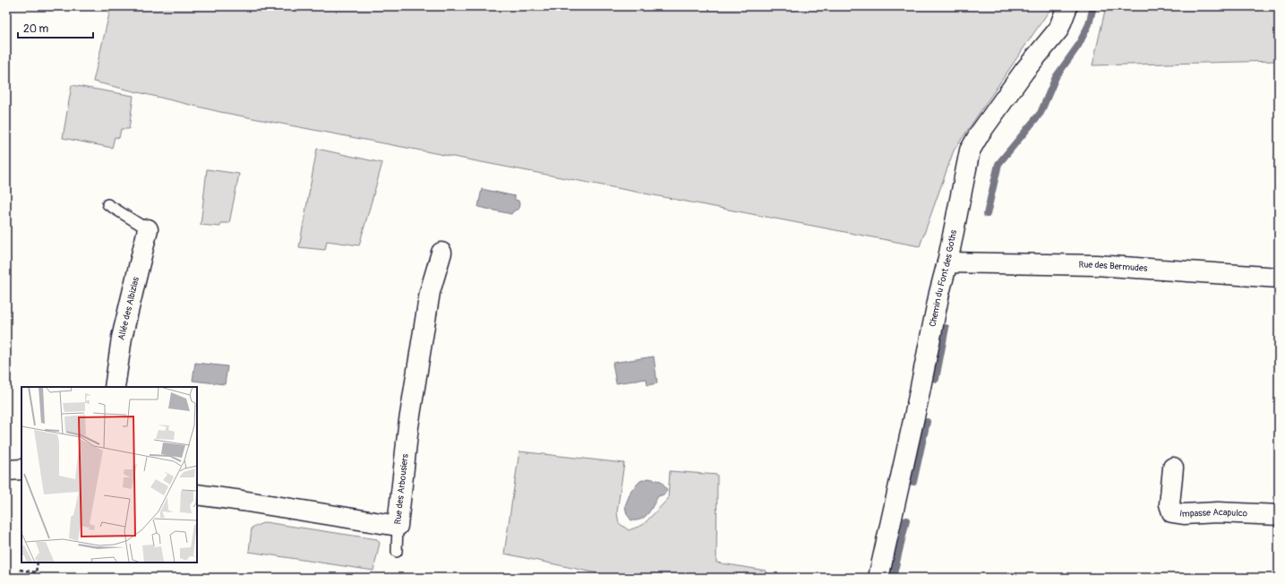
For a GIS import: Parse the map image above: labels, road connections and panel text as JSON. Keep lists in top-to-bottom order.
{
  "streets": {
    "street": [
      "Rue des Bermudes",
      "Chemin du Font des Goths",
      "Allée des Albizias",
      "Rue des Arbousiers",
      "Impasse Acapulco"
    ]
  },
  "crossings": [
    ["Rue des Bermudes", "Chemin du Font des Goths"]
  ],
  "scale_bar": "20 m"
}
